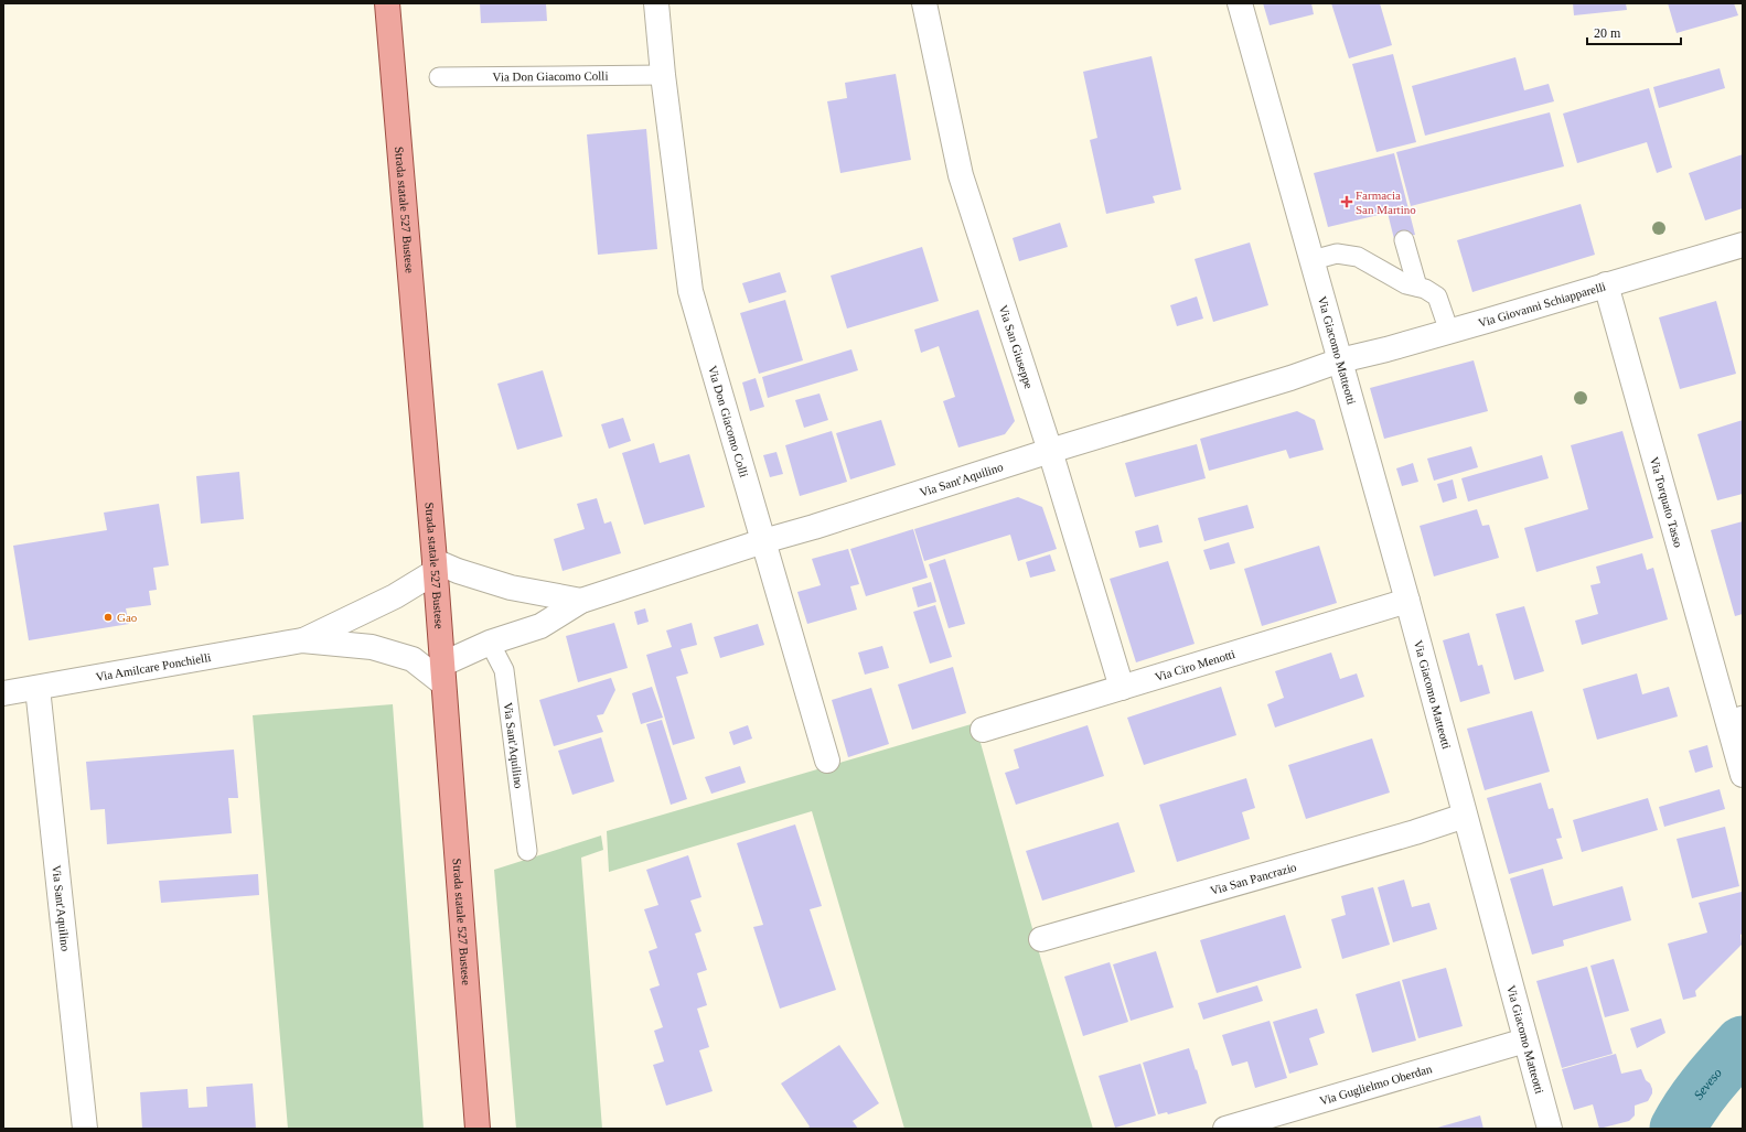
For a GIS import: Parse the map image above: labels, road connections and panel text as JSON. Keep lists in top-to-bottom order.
{
  "streets": {
    "main road": ["Strada statale 527 Bustese"],
    "street": [
      "Via Don Giacomo Colli",
      "Via Giovanni Schiapparelli",
      "Via San Giuseppe",
      "Via Giacomo Matteotti",
      "Via Sant'Aquilino",
      "Via Torquato Tasso",
      "Via Ciro Menotti",
      "Via Amilcare Ponchielli",
      "Via San Pancrazio",
      "Via Guglielmo Oberdan"
    ]
  },
  "crossings": [
    ["Via Don Giacomo Colli", "Via Sant'Aquilino"],
    ["Strada statale 527 Bustese", "Via Sant'Aquilino"],
    ["Strada statale 527 Bustese", "Via Amilcare Ponchielli"],
    ["Via Giovanni Schiapparelli", "Via Giacomo Matteotti"],
    ["Via Giovanni Schiapparelli", "Via Sant'Aquilino"],
    ["Via Giovanni Schiapparelli", "Via Torquato Tasso"],
    ["Via San Giuseppe", "Via Sant'Aquilino"],
    ["Via San Giuseppe", "Via Ciro Menotti"],
    ["Via Giacomo Matteotti", "Via Sant'Aquilino"],
    ["Via Giacomo Matteotti", "Via Ciro Menotti"],
    ["Via Giacomo Matteotti", "Via San Pancrazio"],
    ["Via Giacomo Matteotti", "Via Guglielmo Oberdan"],
    ["Via Sant'Aquilino", "Via Amilcare Ponchielli"]
  ],
  "water": ["Seveso"],
  "places": {
    "health": ["Farmacia San Martino"],
    "other": ["Gao"]
  },
  "scale_bar": "20 m"
}
